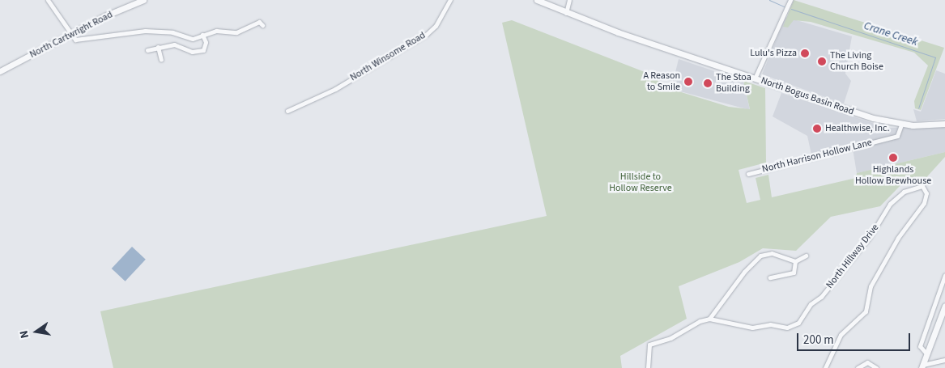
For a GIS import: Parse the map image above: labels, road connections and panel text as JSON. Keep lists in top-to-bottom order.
{
  "streets": {
    "street": [
      "North Cartwright Road",
      "North Winsome Road",
      "North Bogus Basin Road",
      "North Harrison Hollow Lane",
      "North Hillway Drive"
    ]
  },
  "crossings": [
    ["North Bogus Basin Road", "North Harrison Hollow Lane"]
  ],
  "water": ["Crane Creek"],
  "parks": ["Hillside to Hollow Reserve"],
  "places": [
    "Lulu's Pizza",
    "The Living Church Boise",
    "A Reason to Smile",
    "The Stoa Building",
    "Healthwise, Inc.",
    "Highlands Hollow Brewhouse"
  ],
  "scale_bar": "200 m",
  "north": "left"
}
